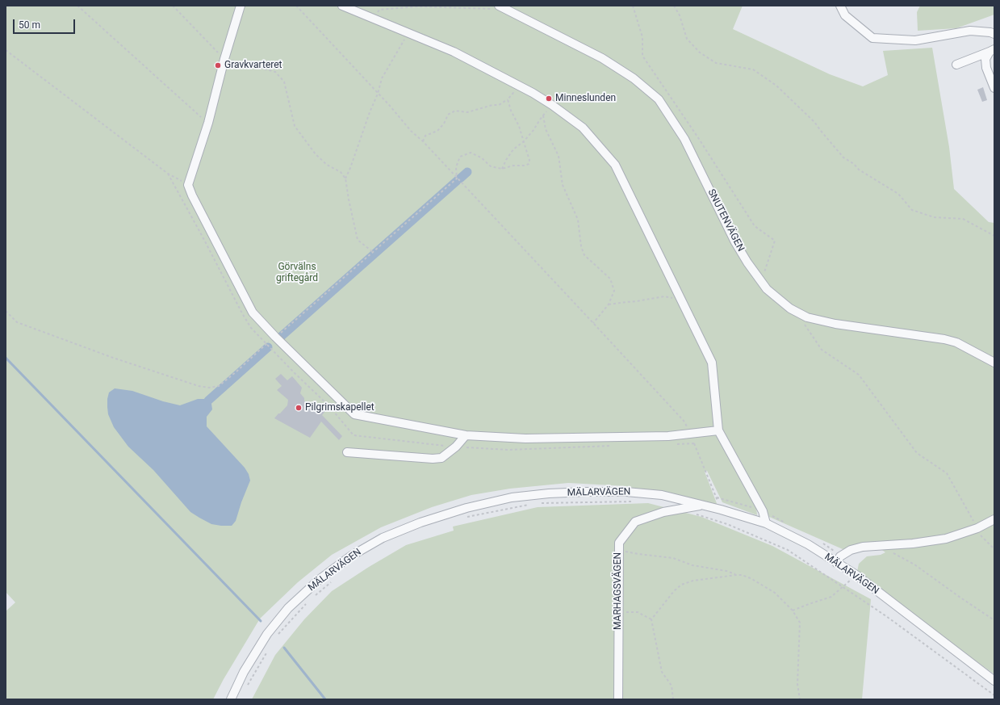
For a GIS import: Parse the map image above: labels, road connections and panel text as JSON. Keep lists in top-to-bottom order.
{
  "streets": {
    "street": ["SNUTENVÄGEN", "MÄLARVÄGEN", "MARHAGSVÄGEN"]
  },
  "crossings": [
    ["MÄLARVÄGEN", "MARHAGSVÄGEN"]
  ],
  "parks": ["Görvälns griftegård"],
  "places": ["Gravkvarteret", "Minneslunden", "Pilgrimskapellet"],
  "scale_bar": "50 m"
}
